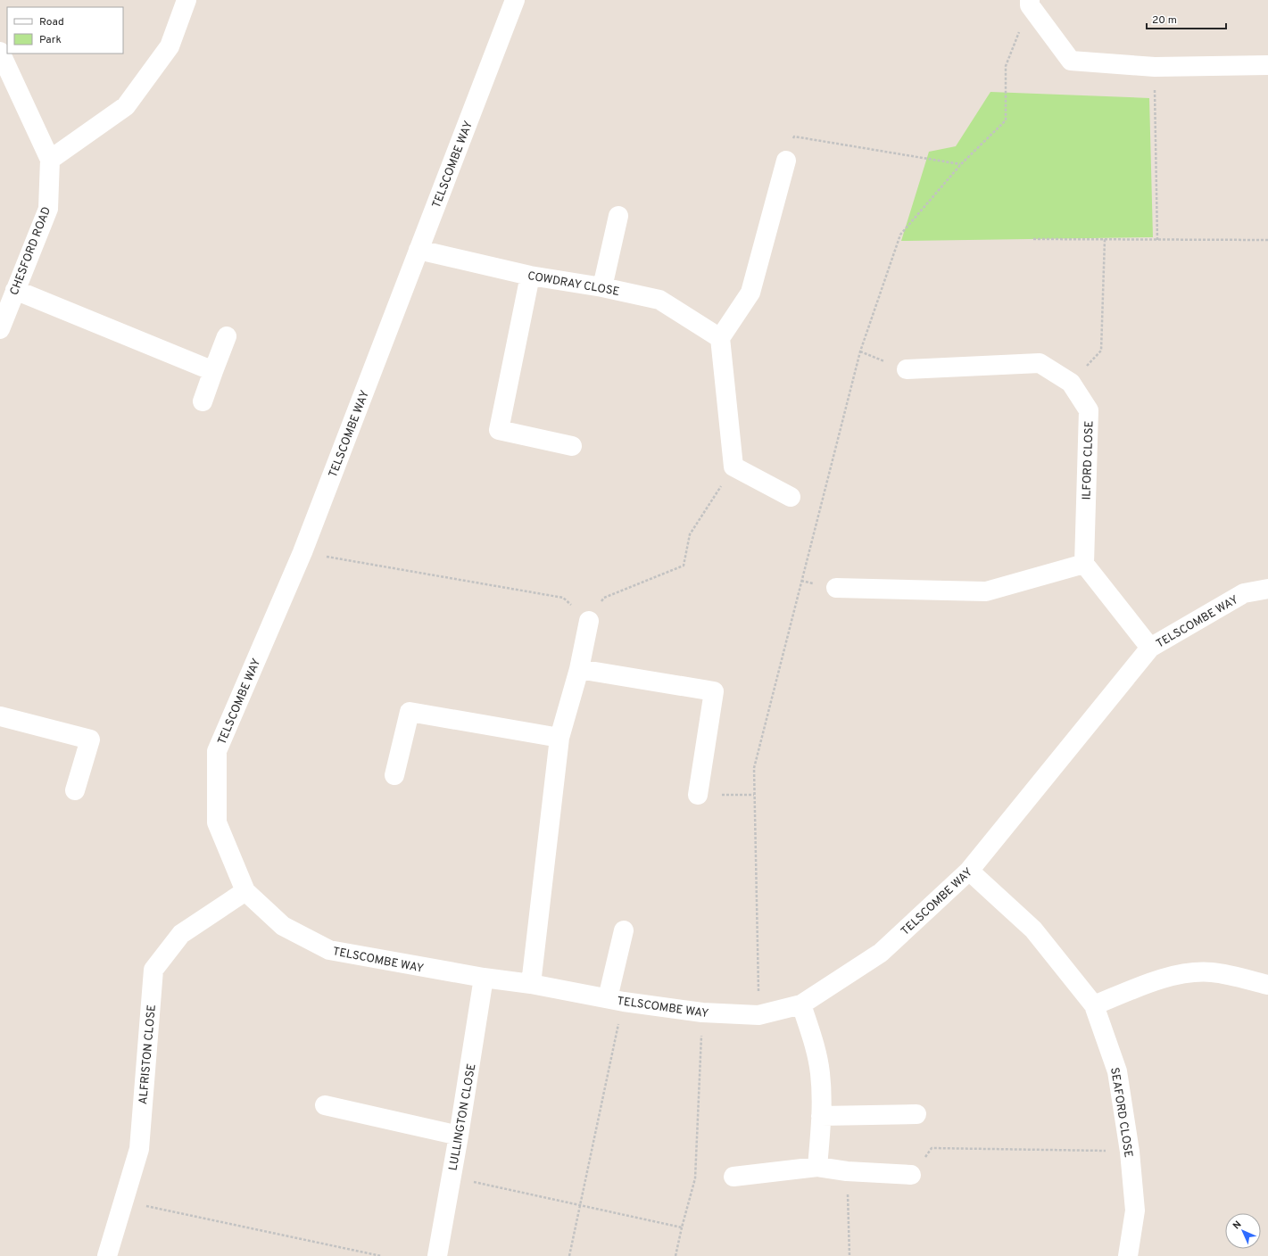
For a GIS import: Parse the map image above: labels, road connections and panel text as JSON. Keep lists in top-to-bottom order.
{
  "streets": {
    "street": [
      "TELSCOMBE WAY",
      "CHESFORD ROAD",
      "COWDRAY CLOSE",
      "ILFORD CLOSE",
      "ALFRISTON CLOSE",
      "SEAFORD CLOSE",
      "LULLINGTON CLOSE"
    ]
  },
  "crossings": [
    ["TELSCOMBE WAY", "COWDRAY CLOSE"],
    ["TELSCOMBE WAY", "ALFRISTON CLOSE"],
    ["TELSCOMBE WAY", "SEAFORD CLOSE"],
    ["TELSCOMBE WAY", "LULLINGTON CLOSE"]
  ],
  "legend": ["Road", "Park"],
  "scale_bar": "20 m",
  "north": "top left"
}
